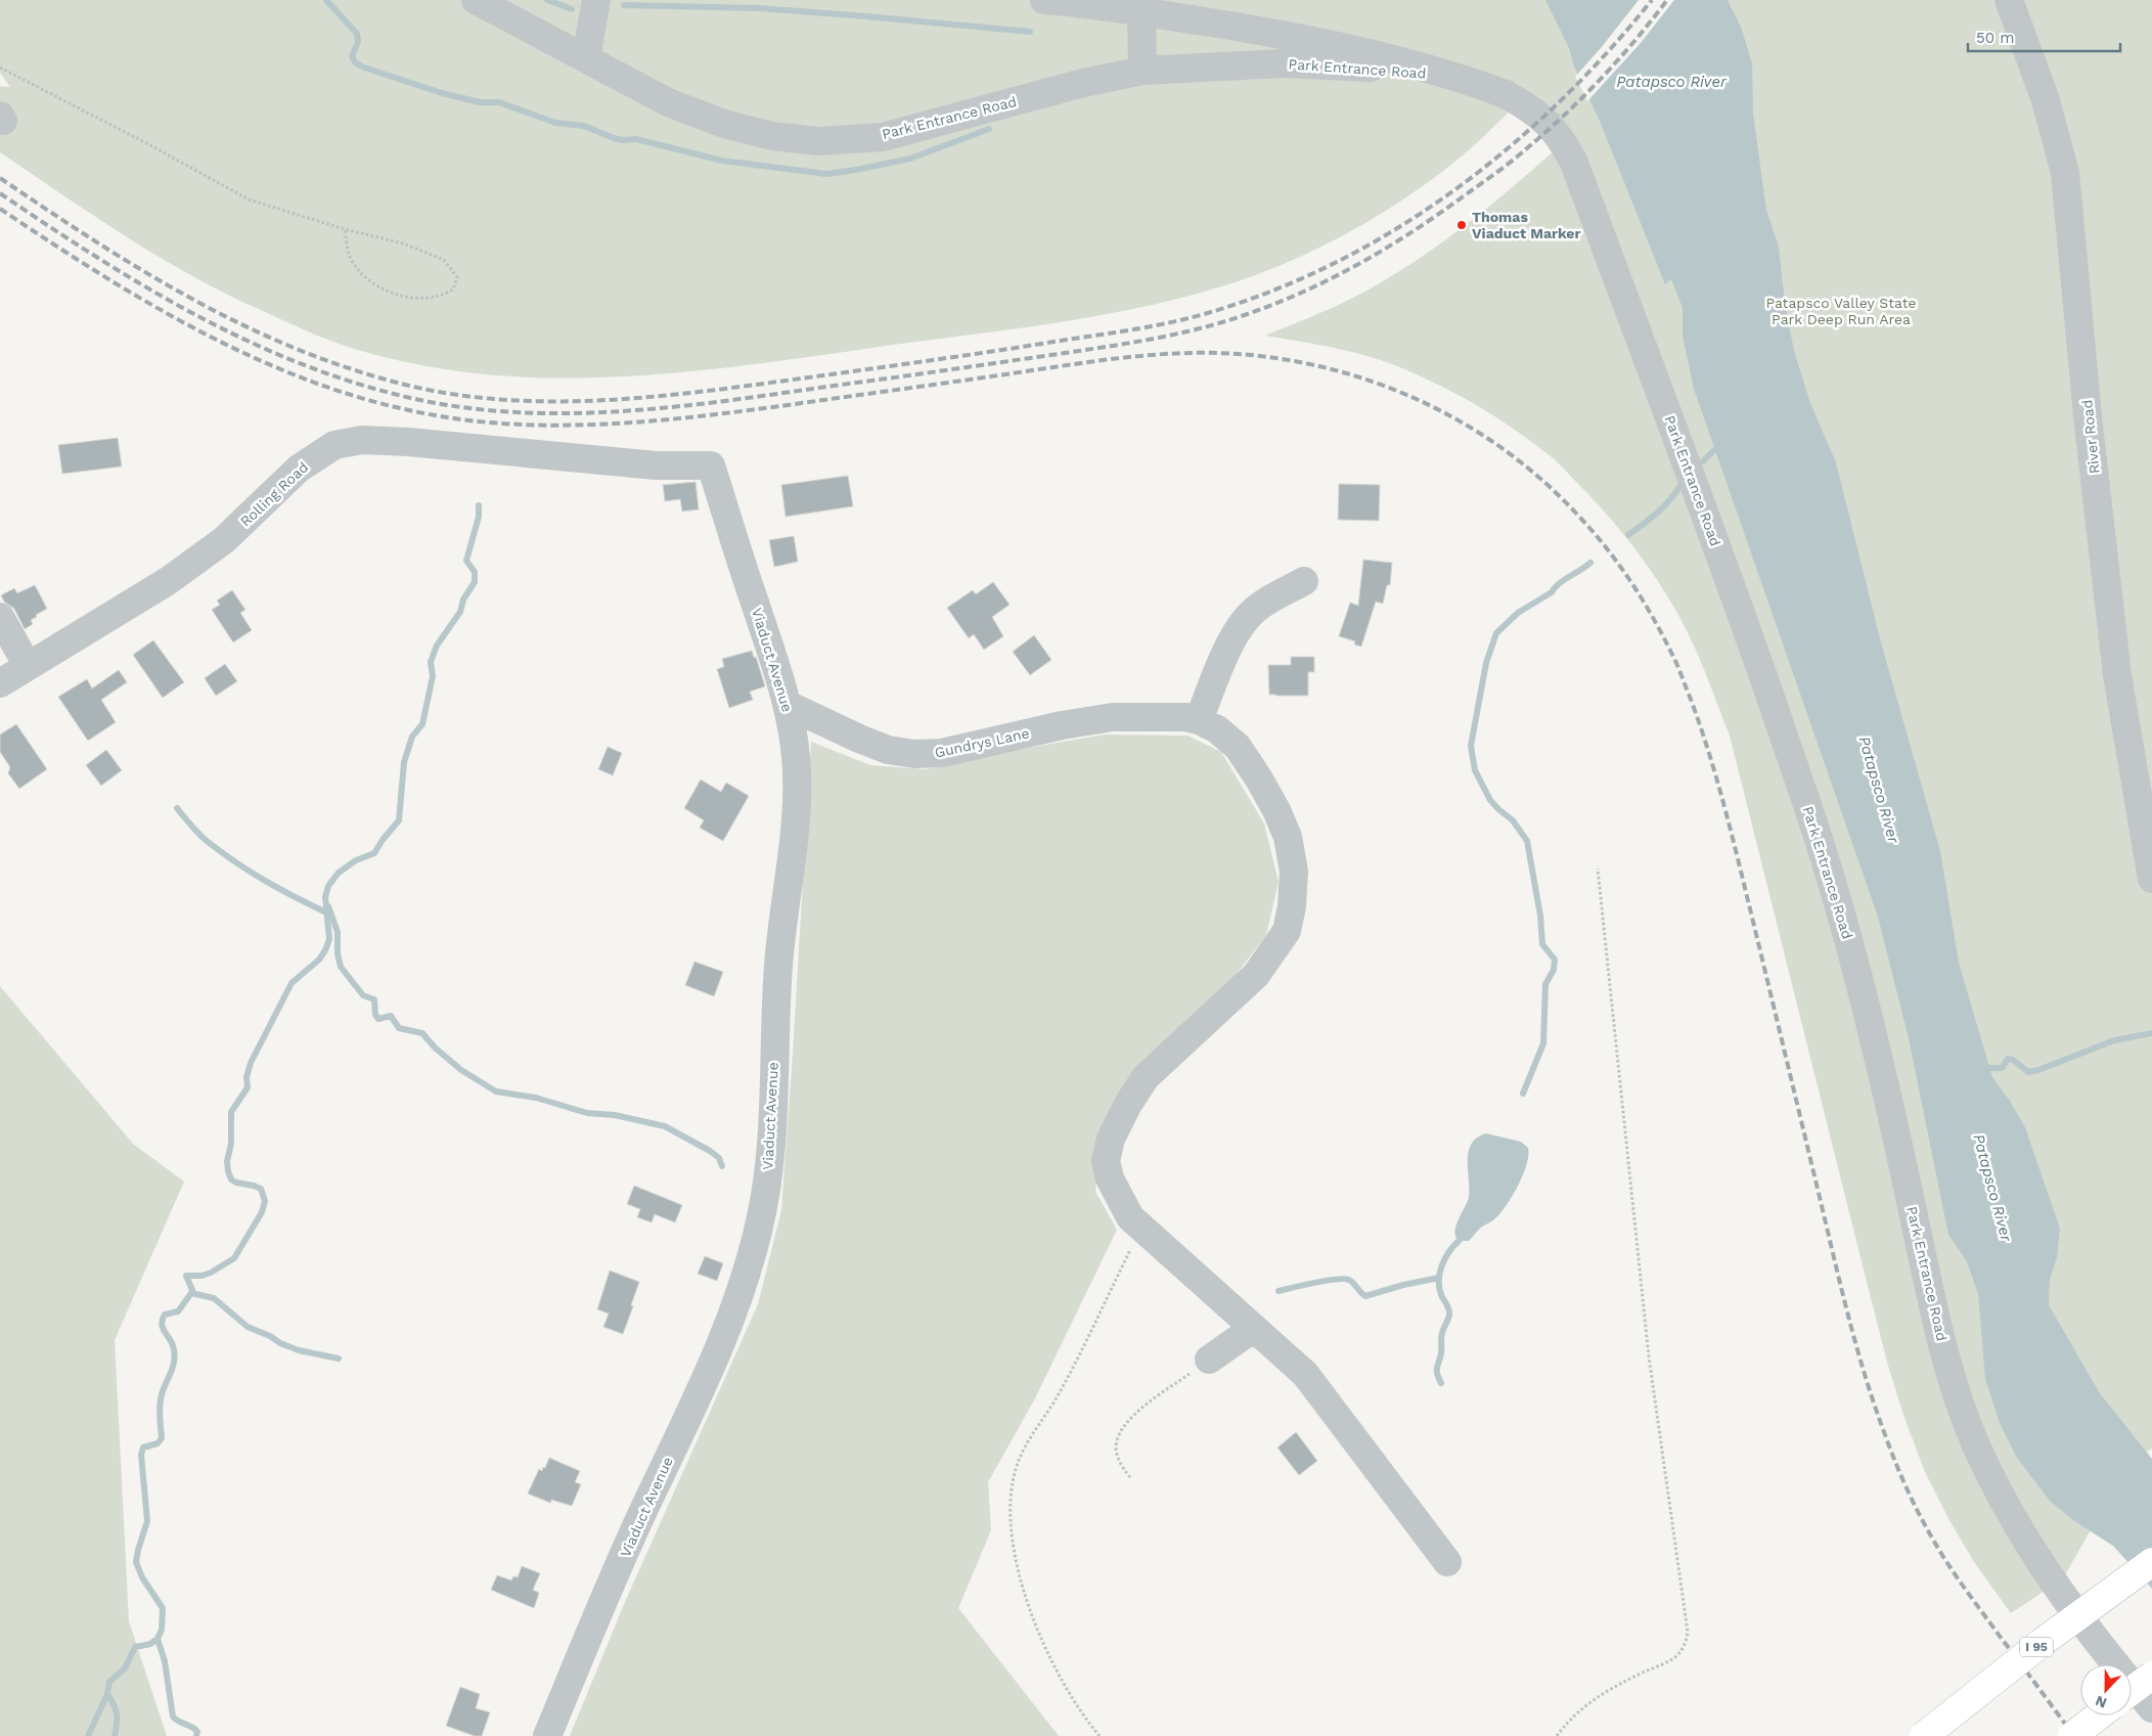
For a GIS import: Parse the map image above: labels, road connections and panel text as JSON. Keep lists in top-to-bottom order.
{
  "streets": {
    "highway": ["I 95"],
    "street": [
      "Park Entrance Road",
      "River Road",
      "Rolling Road",
      "Viaduct Avenue",
      "Gundrys Lane"
    ]
  },
  "crossings": [
    ["Rolling Road", "Viaduct Avenue"],
    ["Viaduct Avenue", "Gundrys Lane"]
  ],
  "water": ["Patapsco River"],
  "parks": ["Patapsco Valley State Park Deep Run Area"],
  "places": ["Thomas Viaduct Marker"],
  "scale_bar": "50 m",
  "north": "bottom"
}
